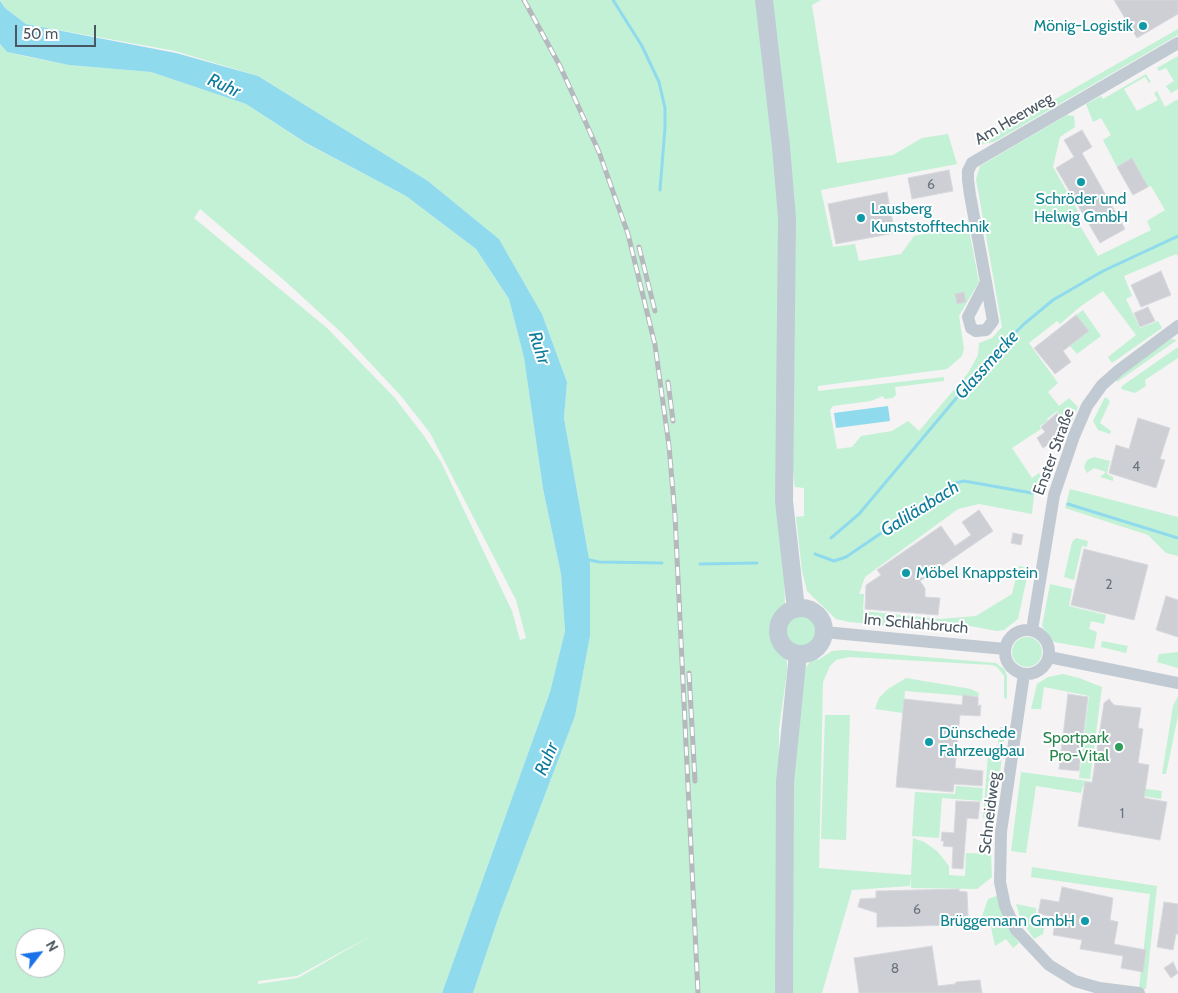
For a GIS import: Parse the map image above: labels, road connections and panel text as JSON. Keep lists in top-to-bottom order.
{
  "streets": {
    "street": [
      "Am Heerweg",
      "Enster Straße",
      "Im Schlahbruch",
      "Schneidweg"
    ]
  },
  "crossings": [
    ["Enster Straße", "Im Schlahbruch"],
    ["Enster Straße", "Schneidweg"],
    ["Im Schlahbruch", "Schneidweg"]
  ],
  "water": ["Ruhr", "Glassmecke", "Galiläabach"],
  "places": [
    "Mönig-Logistik",
    "Schröder und Helwig GmbH",
    "Lausberg Kunststofftechnik",
    "Möbel Knappstein",
    "Dünschede Fahrzeugbau",
    "Sportpark Pro-Vital",
    "Brüggemann GmbH"
  ],
  "house_numbers": [
    "6",
    "4",
    "2",
    "1",
    "6",
    "8"
  ],
  "scale_bar": "50 m",
  "north": "top right"
}
